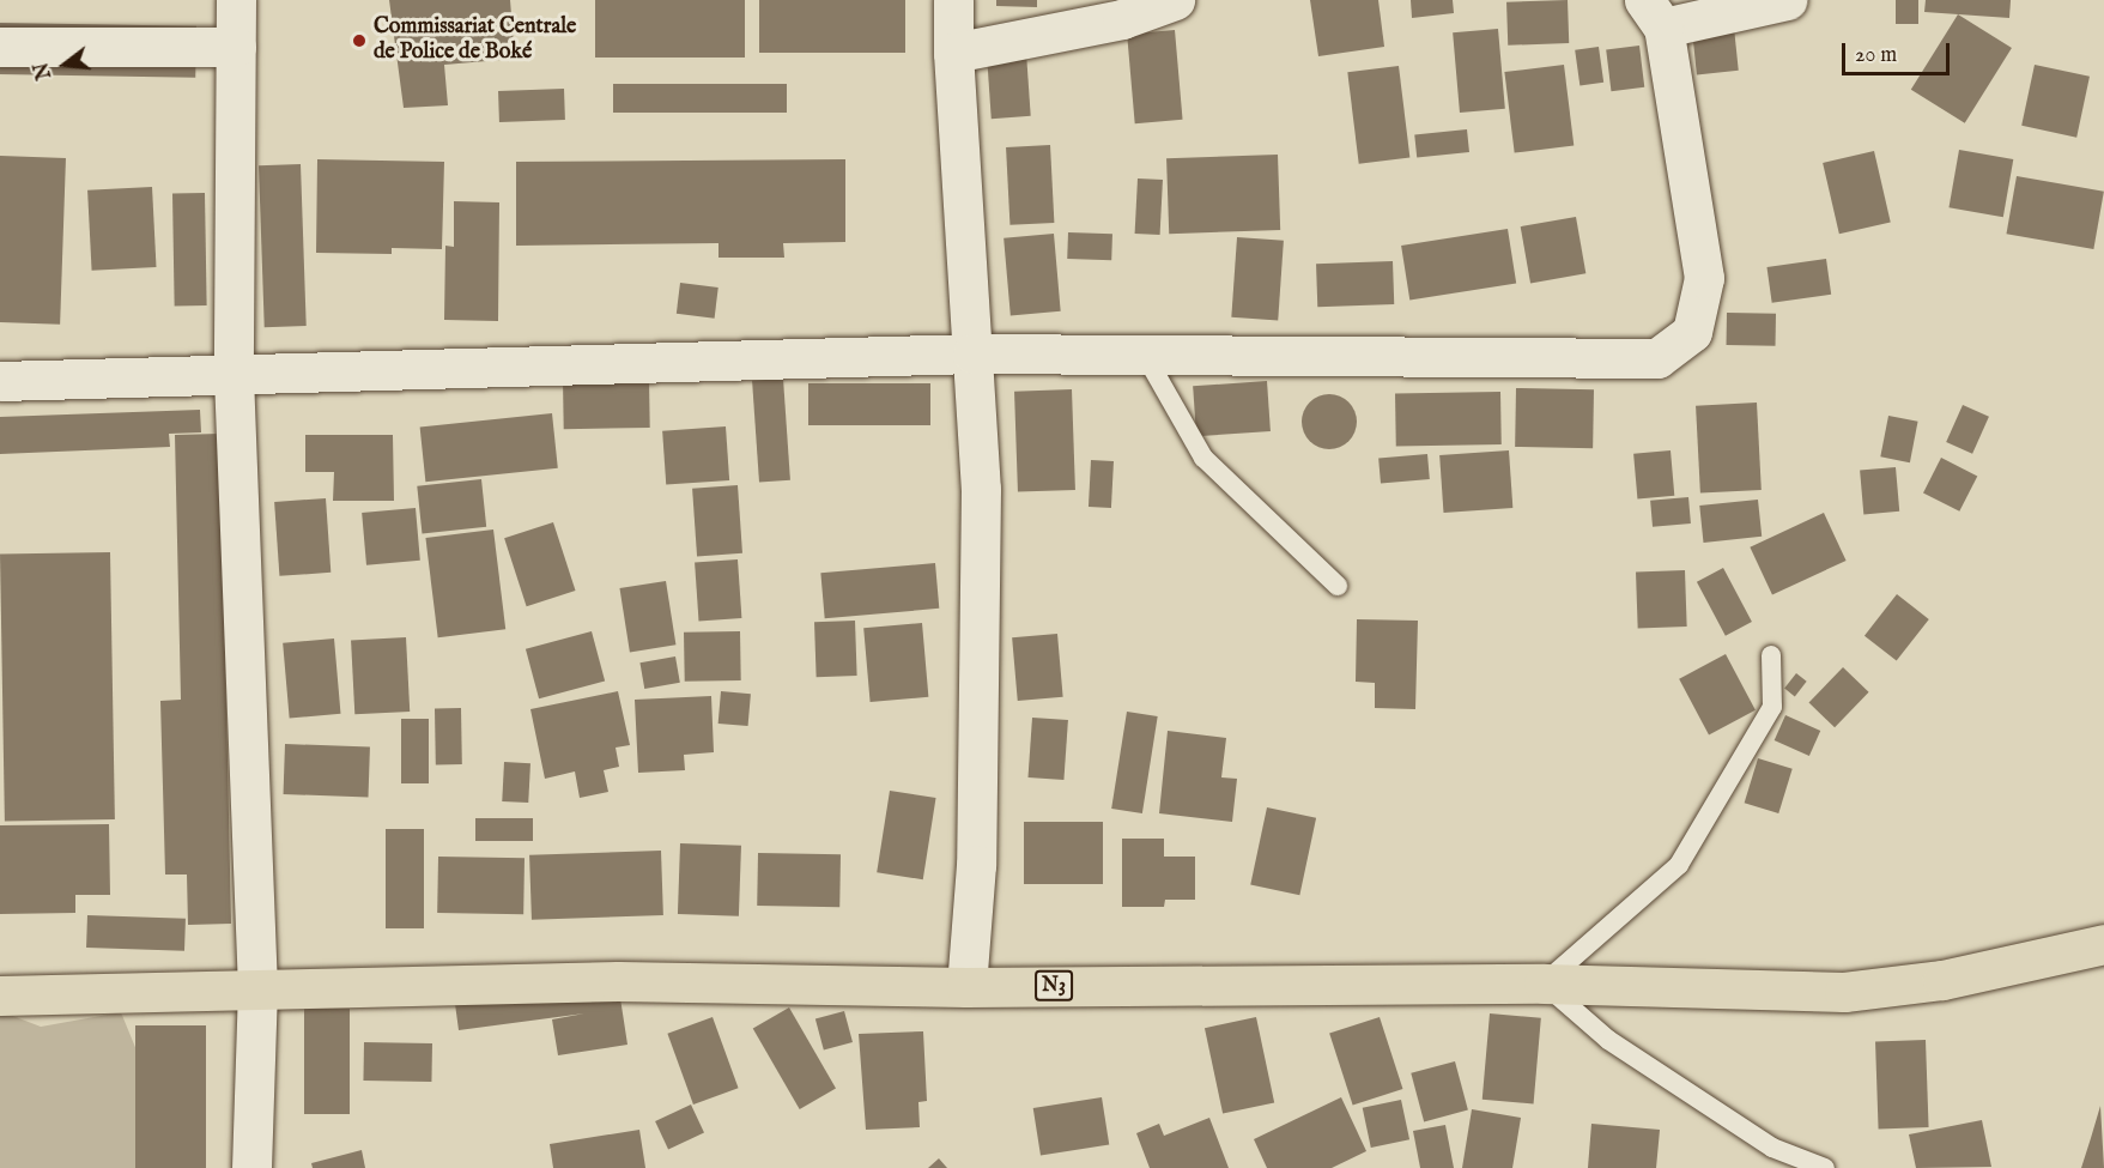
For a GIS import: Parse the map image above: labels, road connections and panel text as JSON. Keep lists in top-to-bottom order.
{
  "streets": {
    "highway": ["N3"]
  },
  "places": ["Commissariat Centrale de Police de Boké"],
  "scale_bar": "20 m",
  "north": "left"
}
